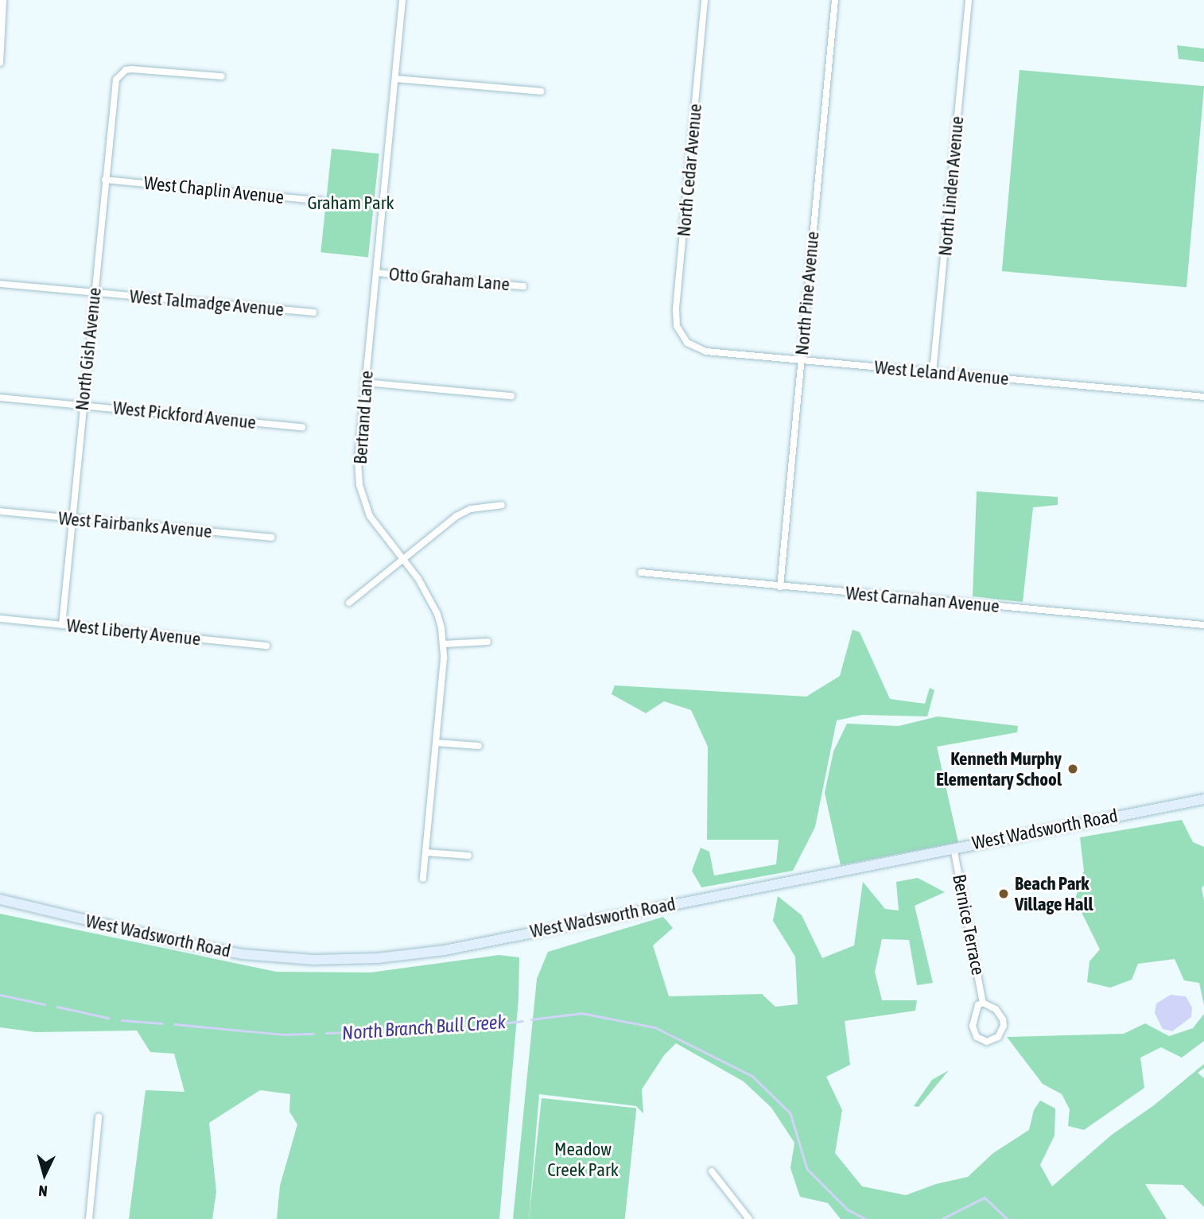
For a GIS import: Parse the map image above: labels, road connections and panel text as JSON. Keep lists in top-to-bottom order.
{
  "streets": {
    "main road": ["West Wadsworth Road"],
    "street": [
      "North Cedar Avenue",
      "North Linden Avenue",
      "West Chaplin Avenue",
      "Otto Graham Lane",
      "North Pine Avenue",
      "West Talmadge Avenue",
      "North Gish Avenue",
      "West Leland Avenue",
      "West Pickford Avenue",
      "Bertrand Lane",
      "West Fairbanks Avenue",
      "West Carnahan Avenue",
      "West Liberty Avenue",
      "Bernice Terrace"
    ]
  },
  "crossings": [
    ["North Cedar Avenue", "West Leland Avenue"],
    ["North Linden Avenue", "West Leland Avenue"],
    ["West Chaplin Avenue", "North Gish Avenue"],
    ["Otto Graham Lane", "Bertrand Lane"],
    ["North Pine Avenue", "West Leland Avenue"],
    ["North Pine Avenue", "West Carnahan Avenue"],
    ["West Talmadge Avenue", "North Gish Avenue"],
    ["North Gish Avenue", "West Pickford Avenue"],
    ["North Gish Avenue", "West Fairbanks Avenue"],
    ["North Gish Avenue", "West Liberty Avenue"],
    ["West Wadsworth Road", "Bernice Terrace"]
  ],
  "water": ["North Branch Bull Creek"],
  "parks": ["Graham Park", "Meadow Creek Park"],
  "places": ["Kenneth Murphy Elementary School", "Beach Park Village Hall"],
  "north": "bottom"
}
